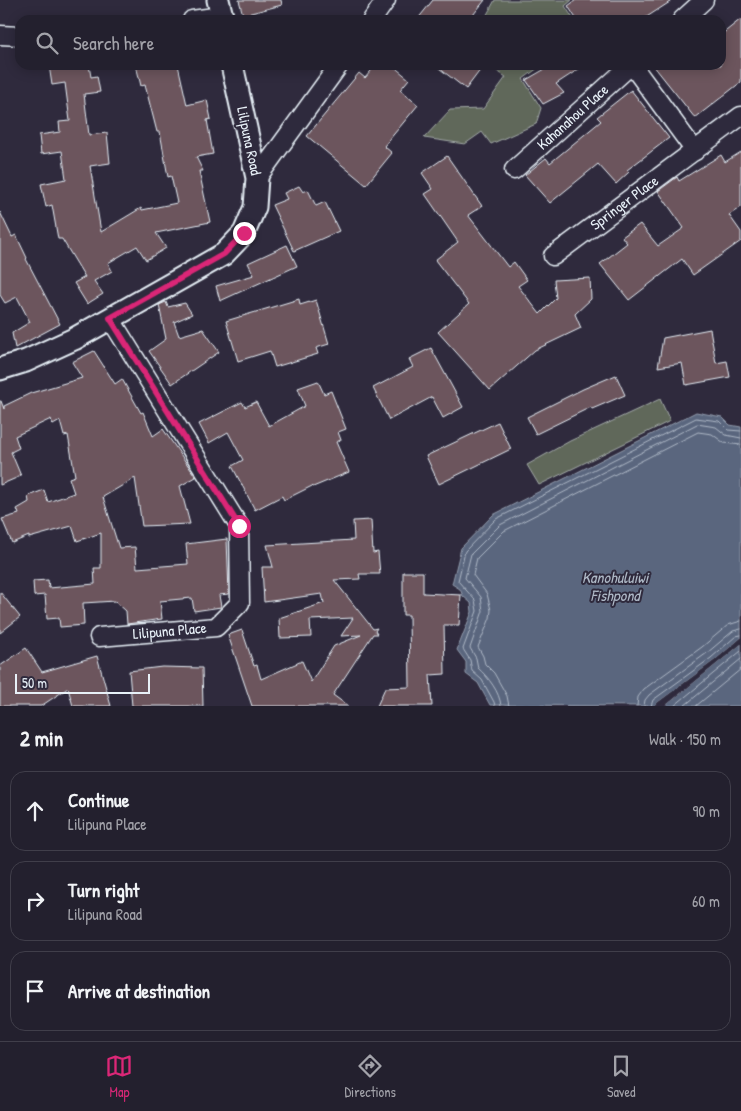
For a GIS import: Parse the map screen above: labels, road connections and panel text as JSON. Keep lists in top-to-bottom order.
{
  "streets": {
    "street": [
      "Kahanahou Place",
      "Lilipuna Road",
      "Springer Place",
      "Lilipuna Place"
    ]
  },
  "crossings": [
    ["Lilipuna Road", "Lilipuna Place"]
  ],
  "water": ["Kanohuluiwi Fishpond"],
  "scale_bar": "50 m",
  "page": {
    "search": "Search here",
    "scale": "50 m",
    "heading": ["2 min", "Walk · 150 m"],
    "list": [
      ["Continue", "Lilipuna Place", "90 m"],
      ["Turn right", "Lilipuna Road", "60 m"],
      "Arrive at destination"
    ],
    "nav": ["Map", "Directions", "Saved"]
  }
}
